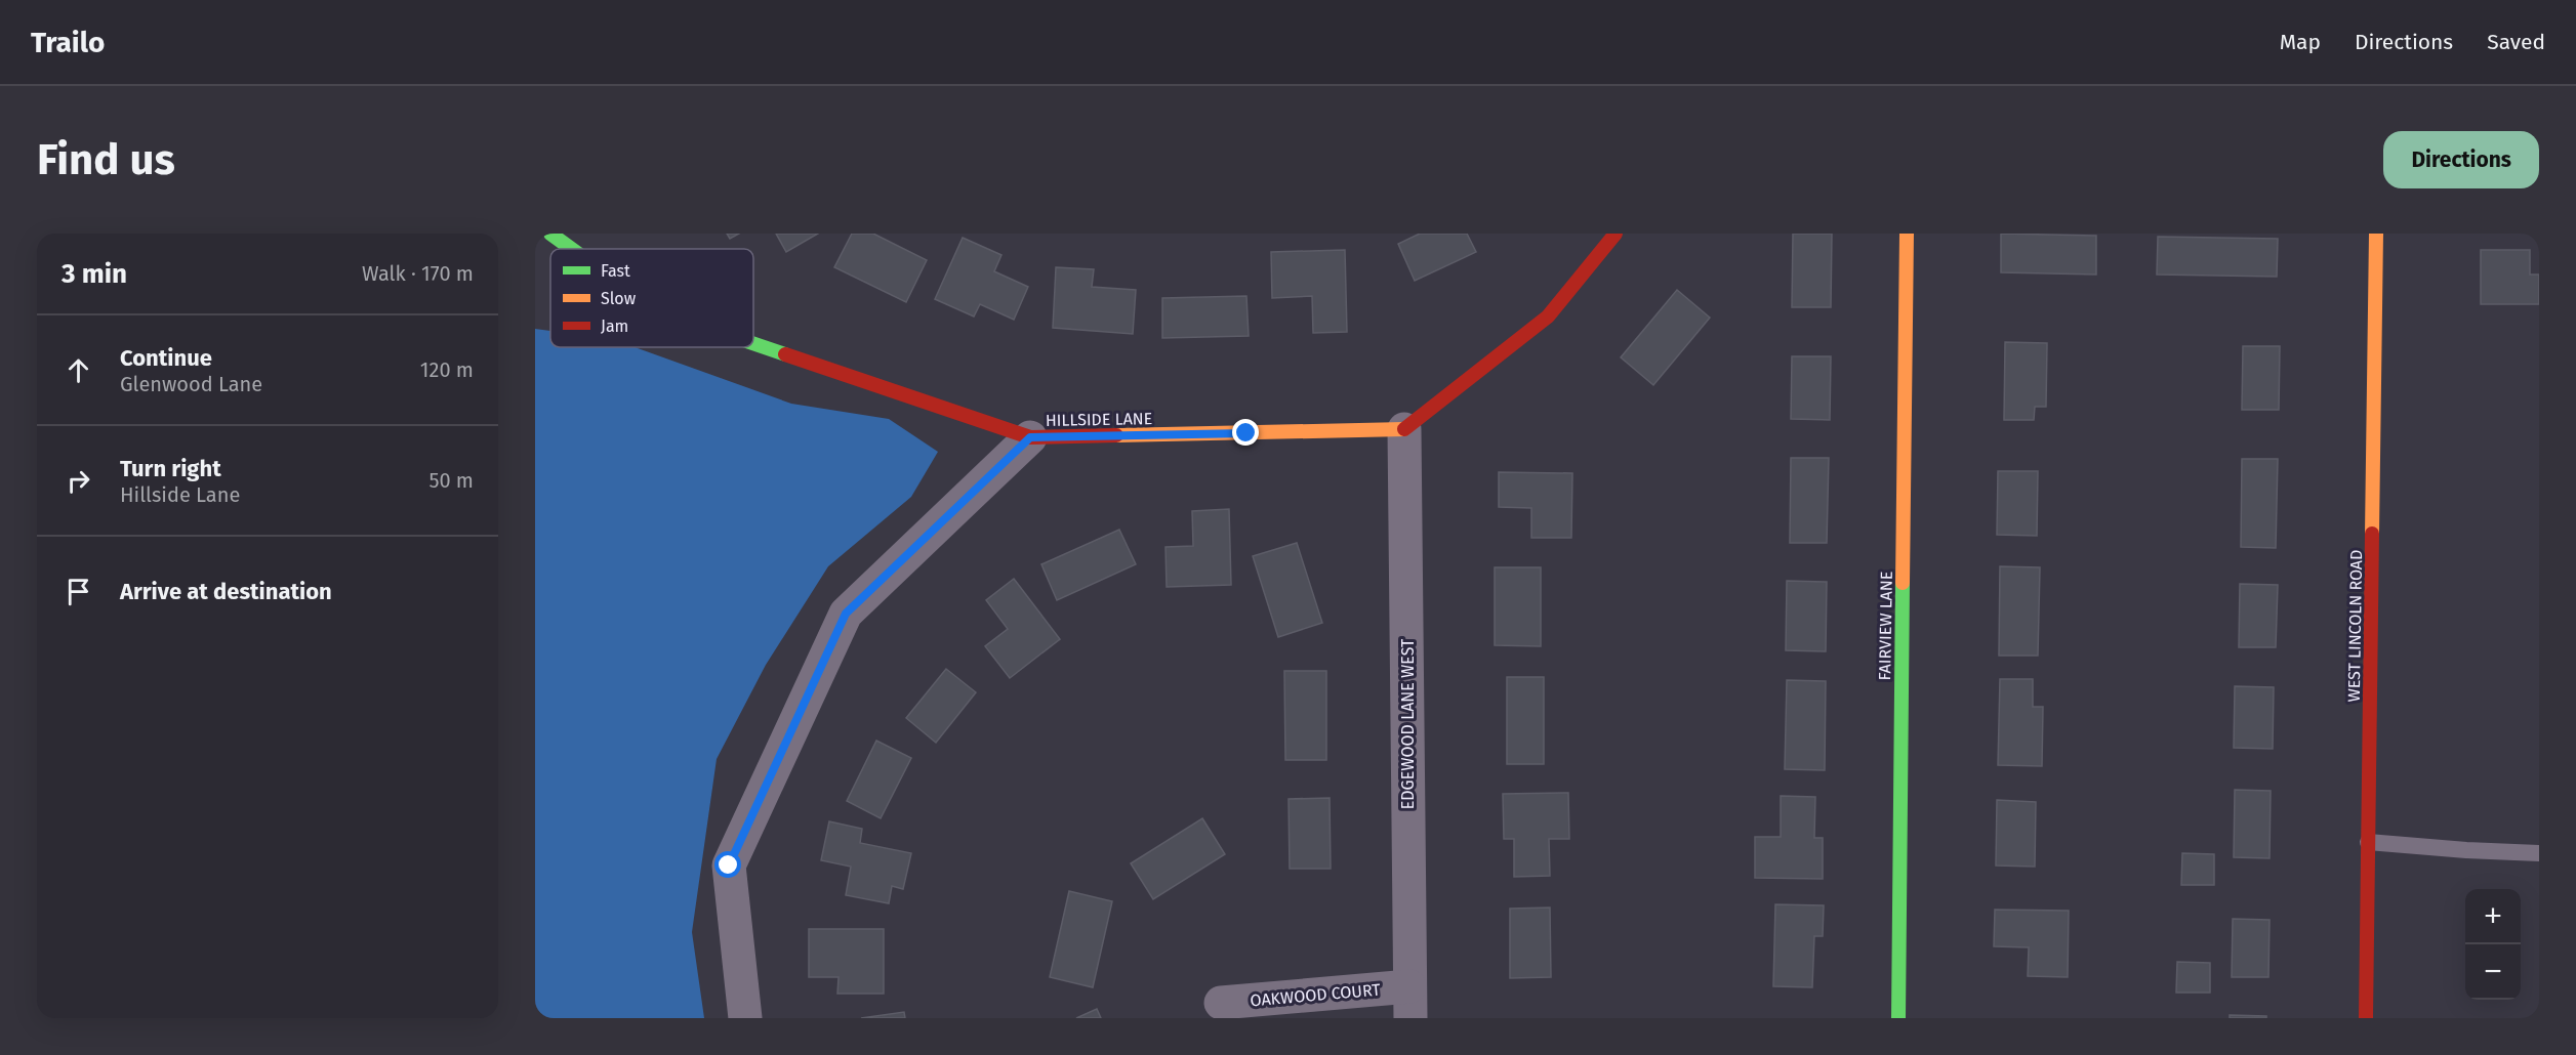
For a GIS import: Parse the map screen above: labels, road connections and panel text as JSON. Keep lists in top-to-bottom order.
{
  "streets": {
    "street": [
      "HILLSIDE LANE",
      "FAIRVIEW LANE",
      "WEST LINCOLN ROAD",
      "EDGEWOOD LANE WEST",
      "OAKWOOD COURT"
    ]
  },
  "crossings": [
    ["HILLSIDE LANE", "EDGEWOOD LANE WEST"],
    ["EDGEWOOD LANE WEST", "OAKWOOD COURT"]
  ],
  "legend": ["Fast", "Slow", "Jam"],
  "page": {
    "header": "Trailo",
    "nav": ["Map", "Directions", "Saved"],
    "buttons": "Directions",
    "title": "Find us",
    "heading": ["3 min", "Walk · 170 m"],
    "list": [
      ["Continue", "Glenwood Lane", "120 m"],
      ["Turn right", "Hillside Lane", "50 m"],
      "Arrive at destination"
    ],
    "map_buttons": ["+", "−"]
  }
}
